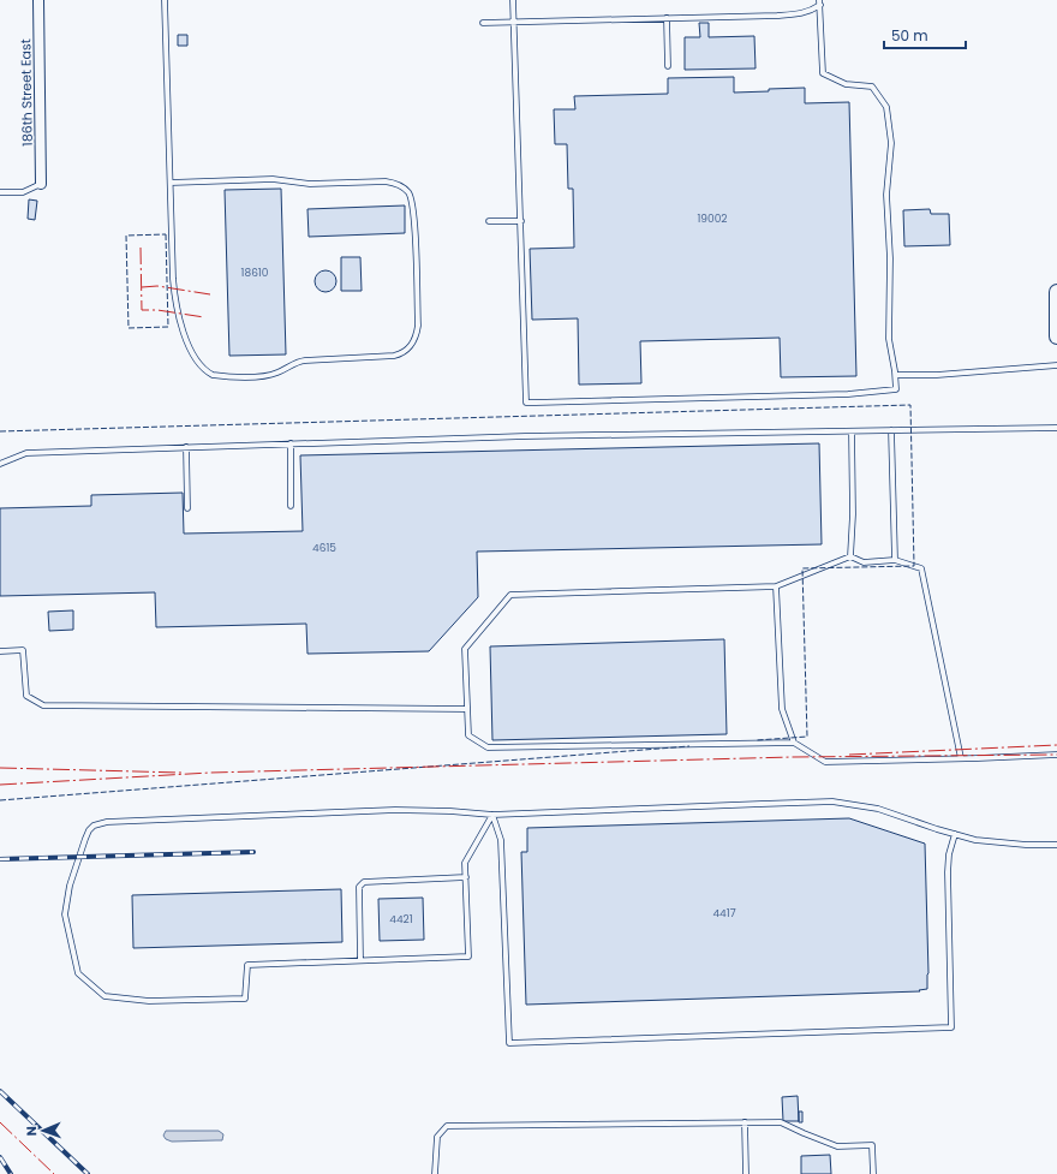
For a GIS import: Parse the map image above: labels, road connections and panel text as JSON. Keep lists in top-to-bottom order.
{
  "streets": {
    "street": ["186th Street East"]
  },
  "house_numbers": [
    "19002",
    "18610",
    "4615",
    "4417",
    "4421"
  ],
  "scale_bar": "50 m",
  "north": "left"
}
